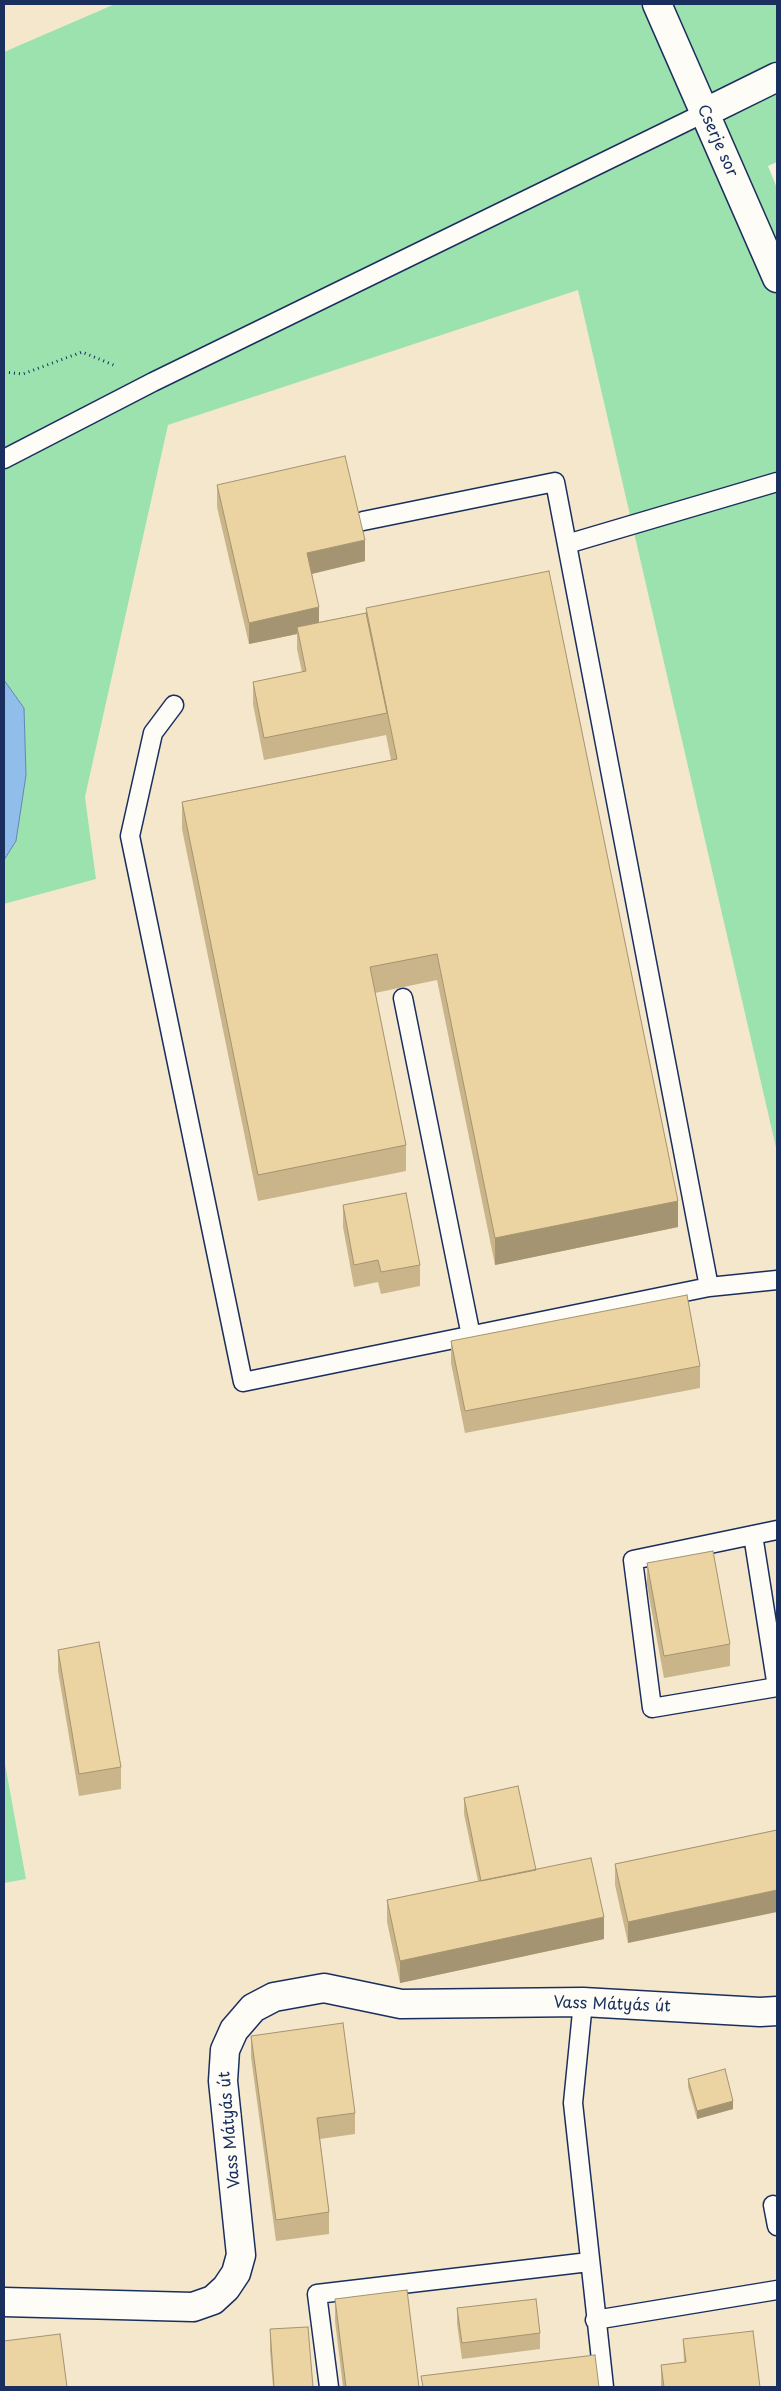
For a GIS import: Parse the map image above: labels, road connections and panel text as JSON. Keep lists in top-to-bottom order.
{
  "streets": {
    "street": ["Cserje sor", "Vass Mátyás út"]
  }
}
